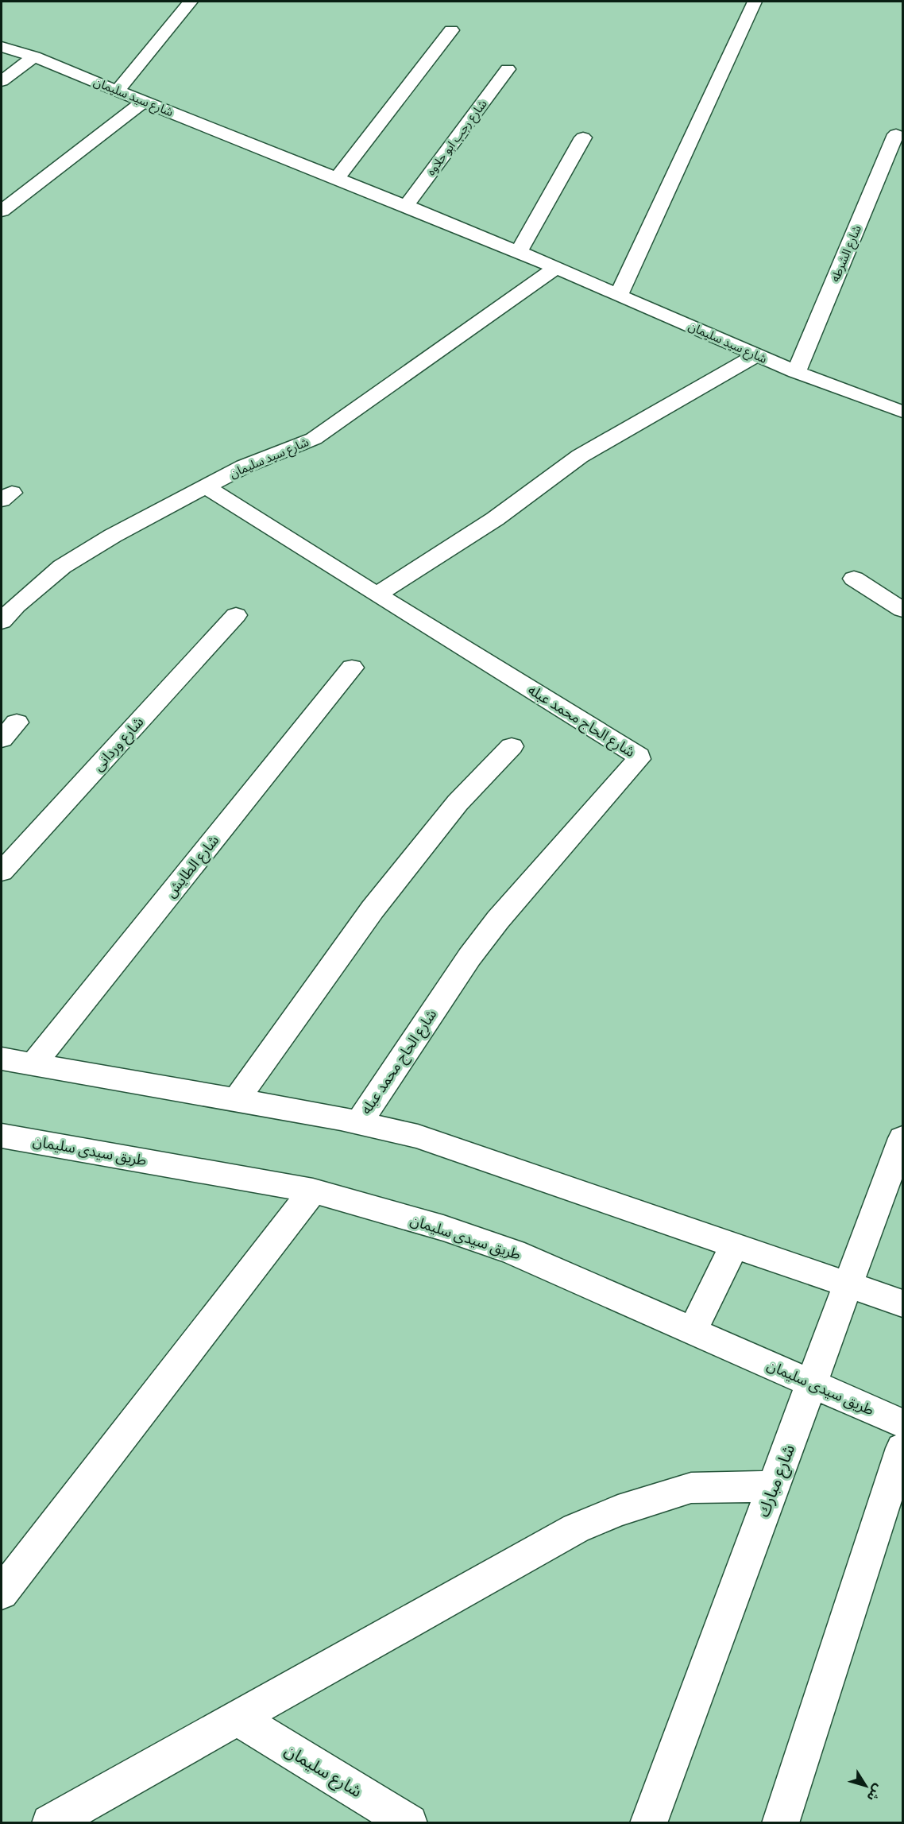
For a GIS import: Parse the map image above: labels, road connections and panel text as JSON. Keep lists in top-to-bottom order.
{
  "streets": {
    "street": [
      "شارع سيد سليمان",
      "شارع رجب ابو حلاوه",
      "شارع الشرطه",
      "شارع الحاج محمد عبله",
      "شارع وردانى",
      "شارع الطايش",
      "طريق سيدى سليمان",
      "شارع مبارك",
      "شارع سليمان"
    ]
  },
  "crossings": [
    ["شارع سيد سليمان", "شارع رجب ابو حلاوه"],
    ["شارع سيد سليمان", "شارع الشرطه"],
    ["شارع سيد سليمان", "شارع الحاج محمد عبله"],
    ["طريق سيدى سليمان", "شارع مبارك"]
  ],
  "north": "bottom right"
}
